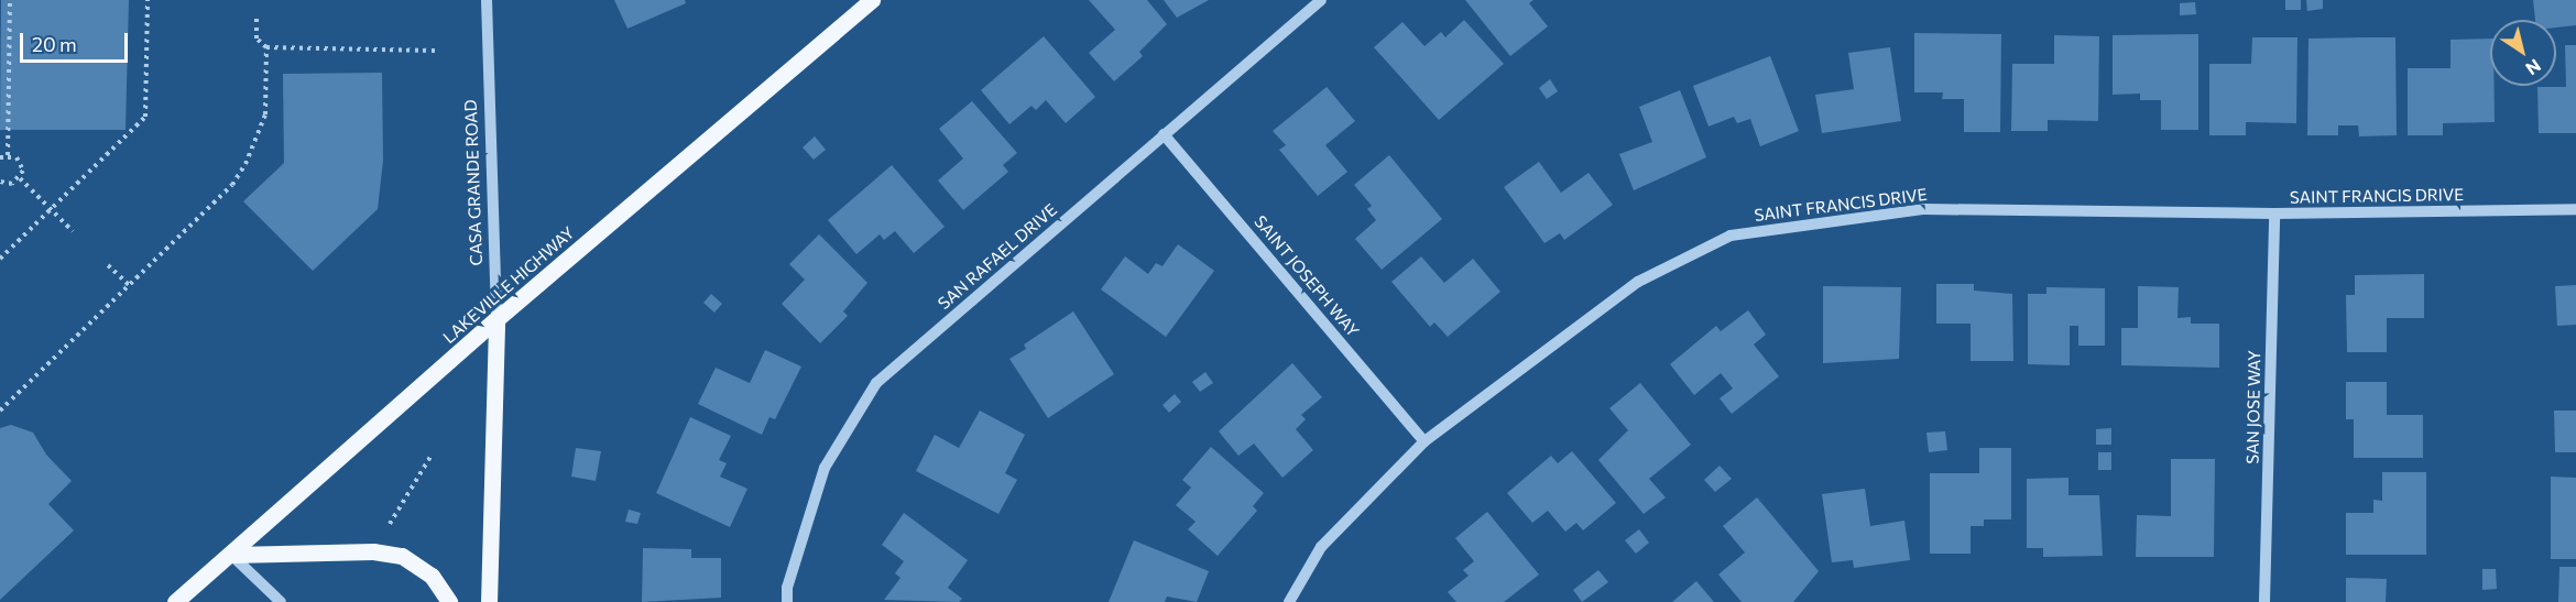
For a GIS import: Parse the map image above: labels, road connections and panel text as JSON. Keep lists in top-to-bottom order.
{
  "streets": {
    "main road": ["CASA GRANDE ROAD", "LAKEVILLE HIGHWAY"],
    "street": [
      "SAINT FRANCIS DRIVE",
      "SAN RAFAEL DRIVE",
      "SAINT JOSEPH WAY",
      "SAN JOSE WAY"
    ]
  },
  "crossings": [
    ["CASA GRANDE ROAD", "LAKEVILLE HIGHWAY"],
    ["SAINT FRANCIS DRIVE", "SAINT JOSEPH WAY"],
    ["SAINT FRANCIS DRIVE", "SAN JOSE WAY"],
    ["SAN RAFAEL DRIVE", "SAINT JOSEPH WAY"]
  ],
  "scale_bar": "20 m",
  "north": "bottom right"
}
